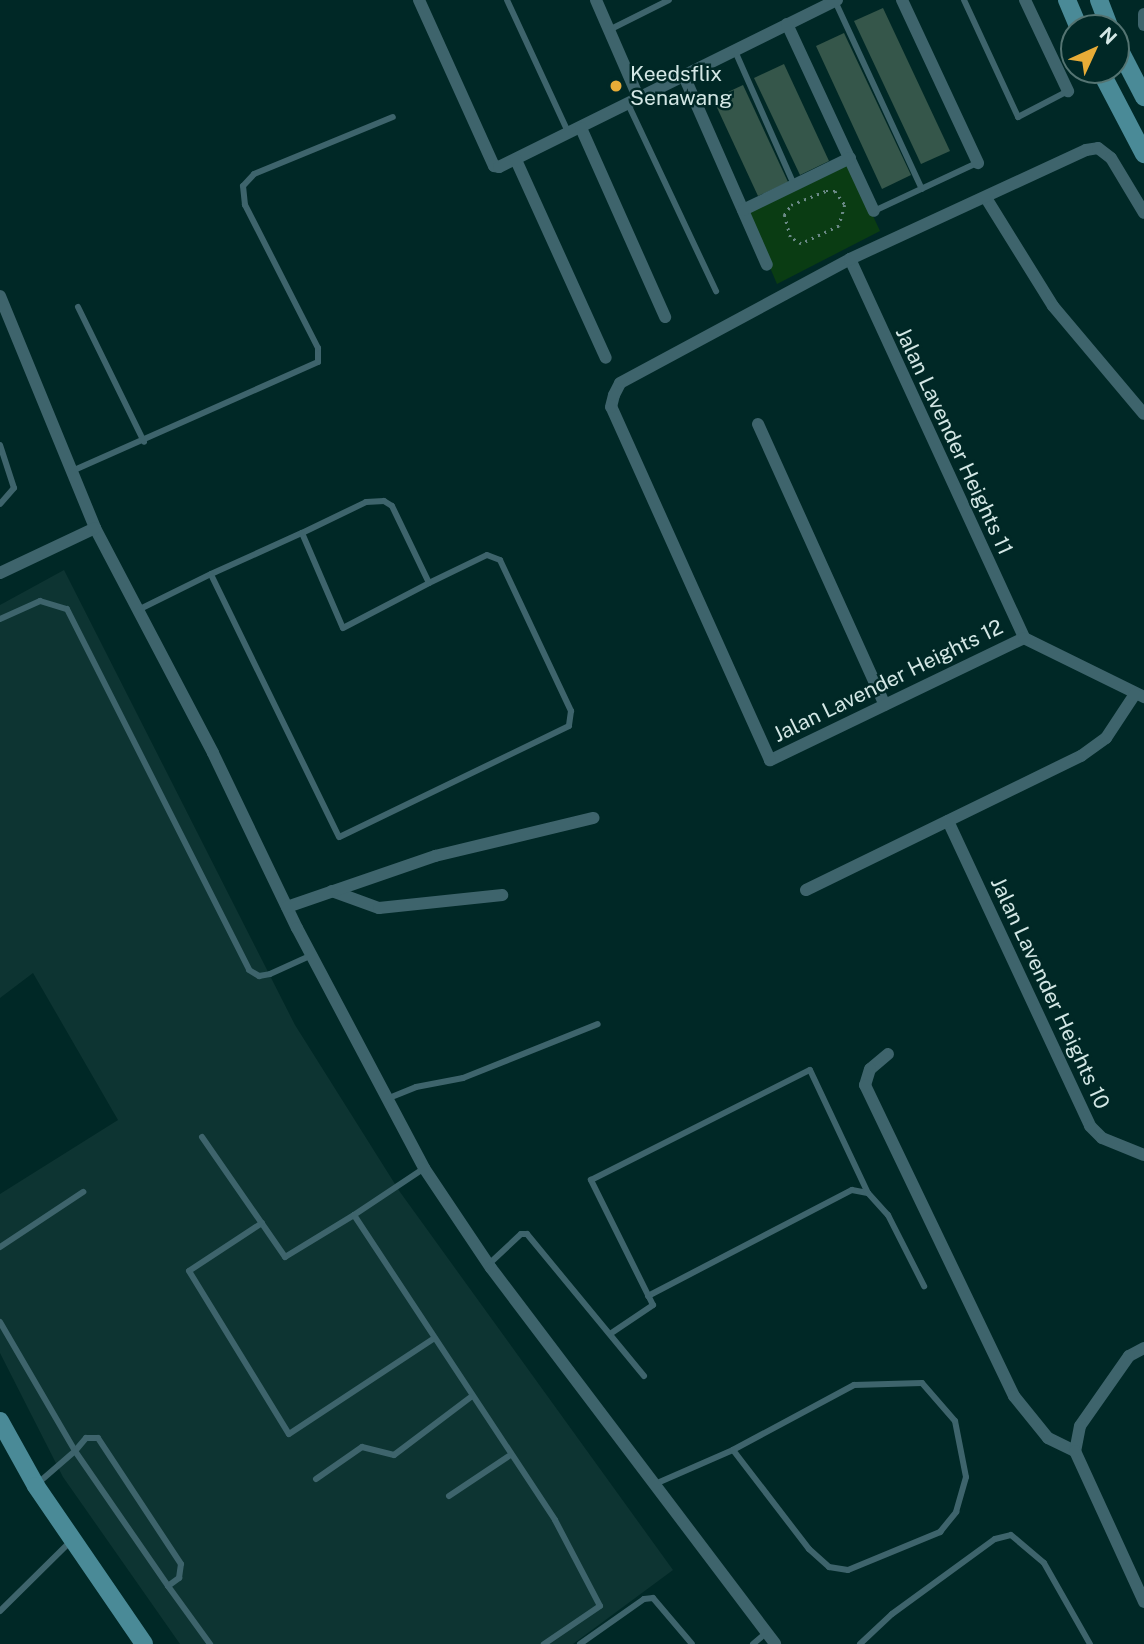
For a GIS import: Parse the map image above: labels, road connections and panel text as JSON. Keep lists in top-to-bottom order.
{
  "streets": {
    "street": ["Jalan Lavender Heights 11", "Jalan Lavender Heights 12", "Jalan Lavender Heights 10"]
  },
  "crossings": [
    ["Jalan Lavender Heights 11", "Jalan Lavender Heights 12"]
  ],
  "places": ["Keedsflix Senawang"],
  "north": "top right"
}
